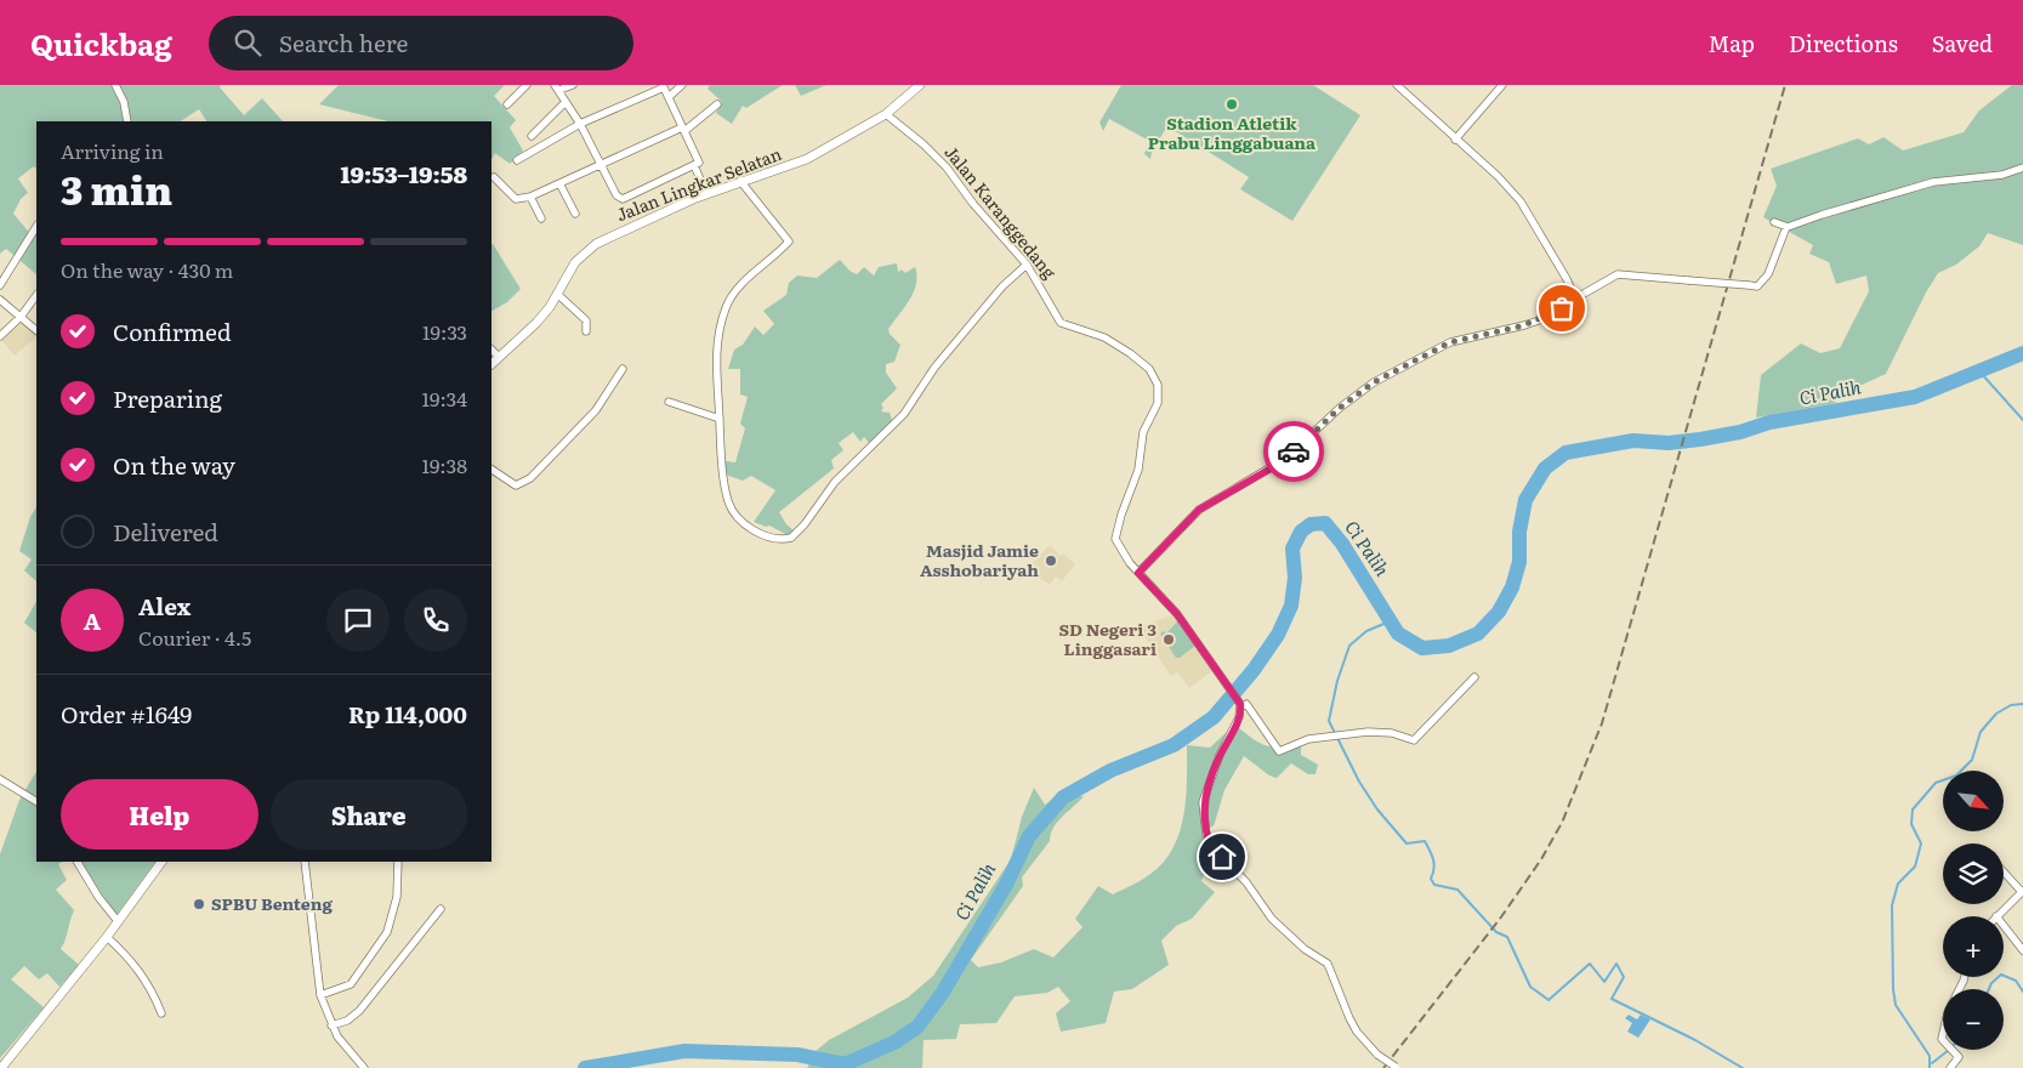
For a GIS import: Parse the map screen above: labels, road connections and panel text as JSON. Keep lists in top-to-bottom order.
{
  "streets": {
    "street": ["Jalan Lingkar Selatan", "Jalan Karanggedang"]
  },
  "crossings": [
    ["Jalan Lingkar Selatan", "Jalan Karanggedang"]
  ],
  "water": ["Ci Palih"],
  "places": [
    "Stadion Atletik Prabu Linggabuana",
    "Masjid Jamie Asshobariyah",
    "SD Negeri 3 Linggasari",
    "SPBU Benteng"
  ],
  "north": "bottom right",
  "page": {
    "header": "Quickbag",
    "search": "Search here",
    "nav": ["Map", "Directions", "Saved"],
    "heading": ["3 min", "Arriving in", "19:53–19:58"],
    "panel": [
      "Alex",
      "Courier · 4.5",
      "Order #1649",
      "Rp 114,000"
    ],
    "bar": "On the way · 430 m",
    "list": [
      ["Confirmed", "19:33"],
      ["Preparing", "19:34"],
      ["On the way", "19:38"],
      "Delivered"
    ],
    "round": "A",
    "buttons": ["Help", "Share"],
    "map_buttons": ["+", "−"]
  }
}
